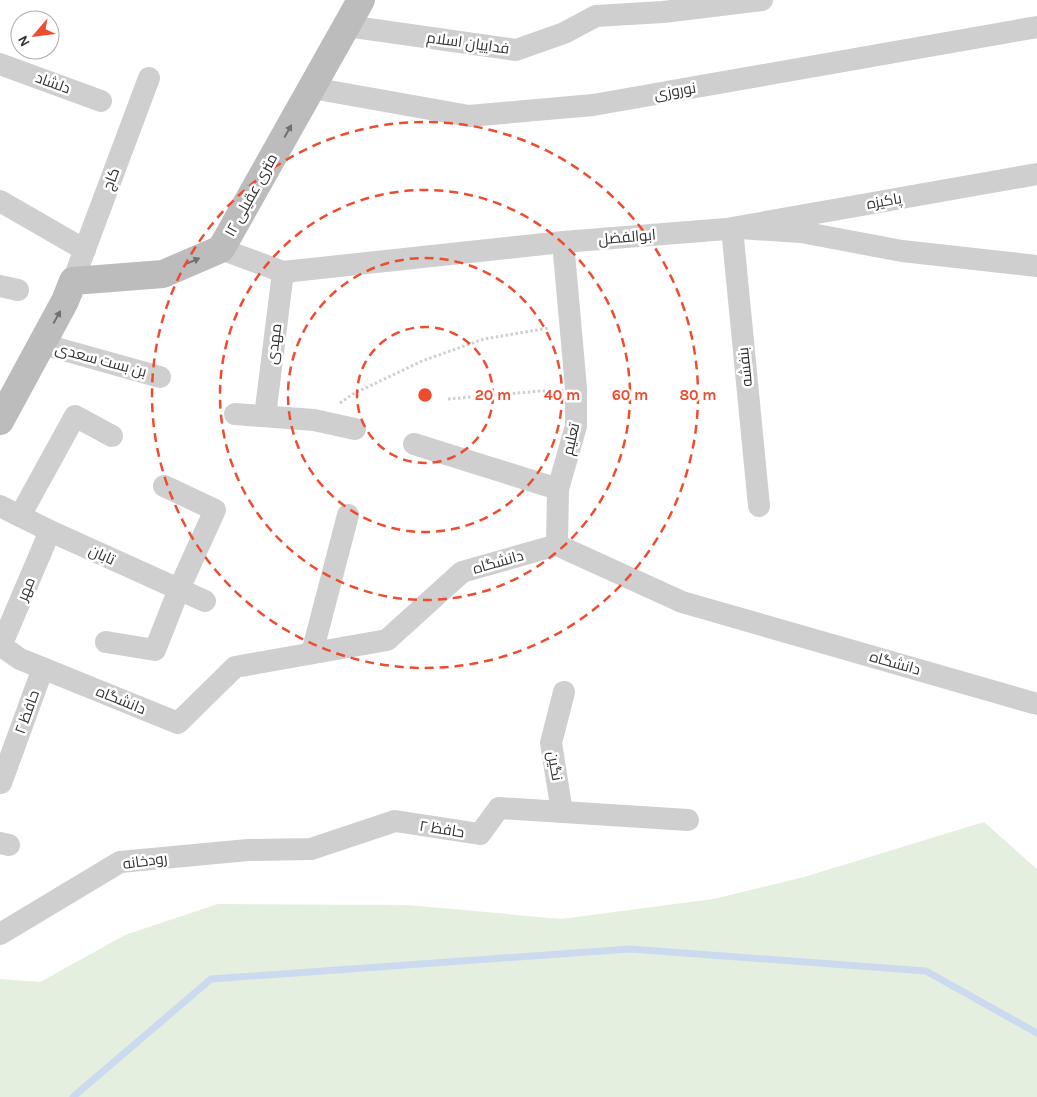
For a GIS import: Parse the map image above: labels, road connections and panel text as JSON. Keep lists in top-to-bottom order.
{
  "streets": {
    "street": [
      "فداییان اسلام",
      "دلشاد",
      "نوروزی",
      "کاج",
      "۱۲ متری عقیلی",
      "پاکیزه",
      "ابوالفضل",
      "مهدی",
      "بن بست سعدی",
      "بنفشه",
      "تعلیم",
      "تابان",
      "دانشگاه",
      "مهر",
      "حافظ ۲",
      "نگین",
      "رودخانه"
    ]
  },
  "crossings": [
    ["فداییان اسلام", "۱۲ متری عقیلی"],
    ["نوروزی", "۱۲ متری عقیلی"],
    ["کاج", "۱۲ متری عقیلی"],
    ["۱۲ متری عقیلی", "ابوالفضل"],
    ["پاکیزه", "ابوالفضل"],
    ["پاکیزه", "بنفشه"],
    ["ابوالفضل", "مهدی"],
    ["ابوالفضل", "بنفشه"],
    ["ابوالفضل", "تعلیم"],
    ["تعلیم", "دانشگاه"],
    ["تابان", "مهر"],
    ["دانشگاه", "مهر"],
    ["دانشگاه", "حافظ ۲"],
    ["حافظ ۲", "نگین"],
    ["حافظ ۲", "رودخانه"]
  ],
  "one_way": ["۱۲ متری عقیلی"],
  "north": "bottom left",
  "rings": [
    "20 m",
    "40 m",
    "60 m",
    "80 m"
  ]
}
